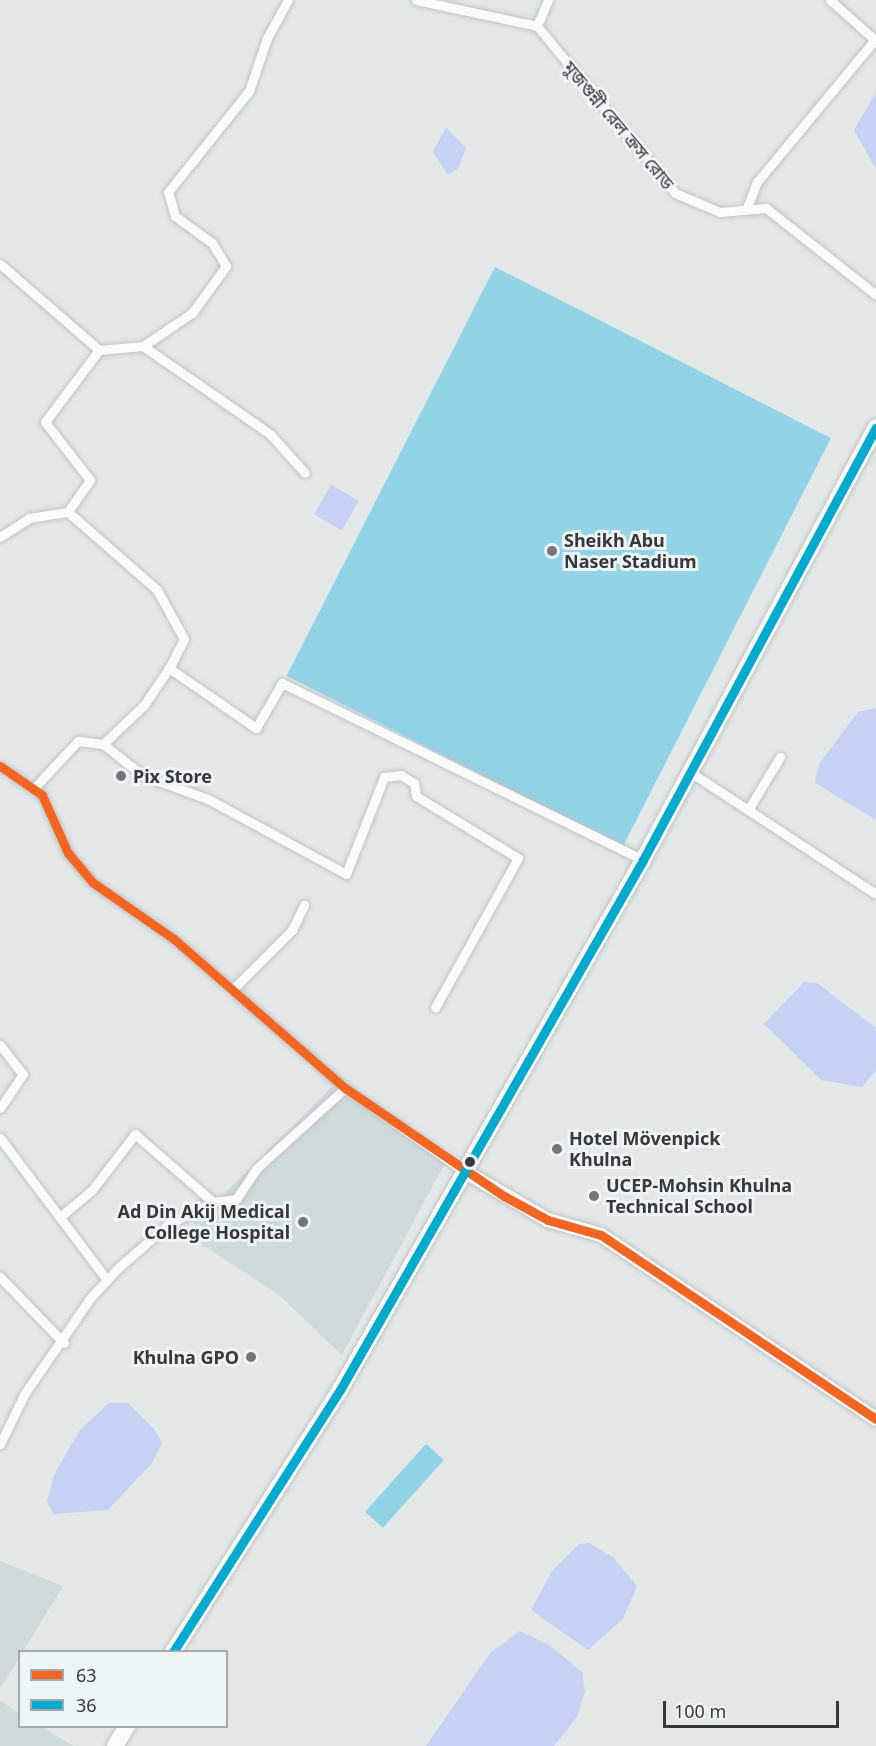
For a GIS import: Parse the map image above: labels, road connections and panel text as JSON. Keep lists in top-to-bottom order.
{
  "streets": {
    "street": ["মুজগুন্নী রেল ক্রস রোড"]
  },
  "places": [
    "Sheikh Abu Naser Stadium",
    "Pix Store",
    "Hotel Mövenpick Khulna",
    "UCEP-Mohsin Khulna Technical School",
    "Ad Din Akij Medical College Hospital",
    "Khulna GPO"
  ],
  "lines": ["transit line 36", "transit line 63"],
  "legend": ["63", "36"],
  "scale_bar": "100 m"
}
